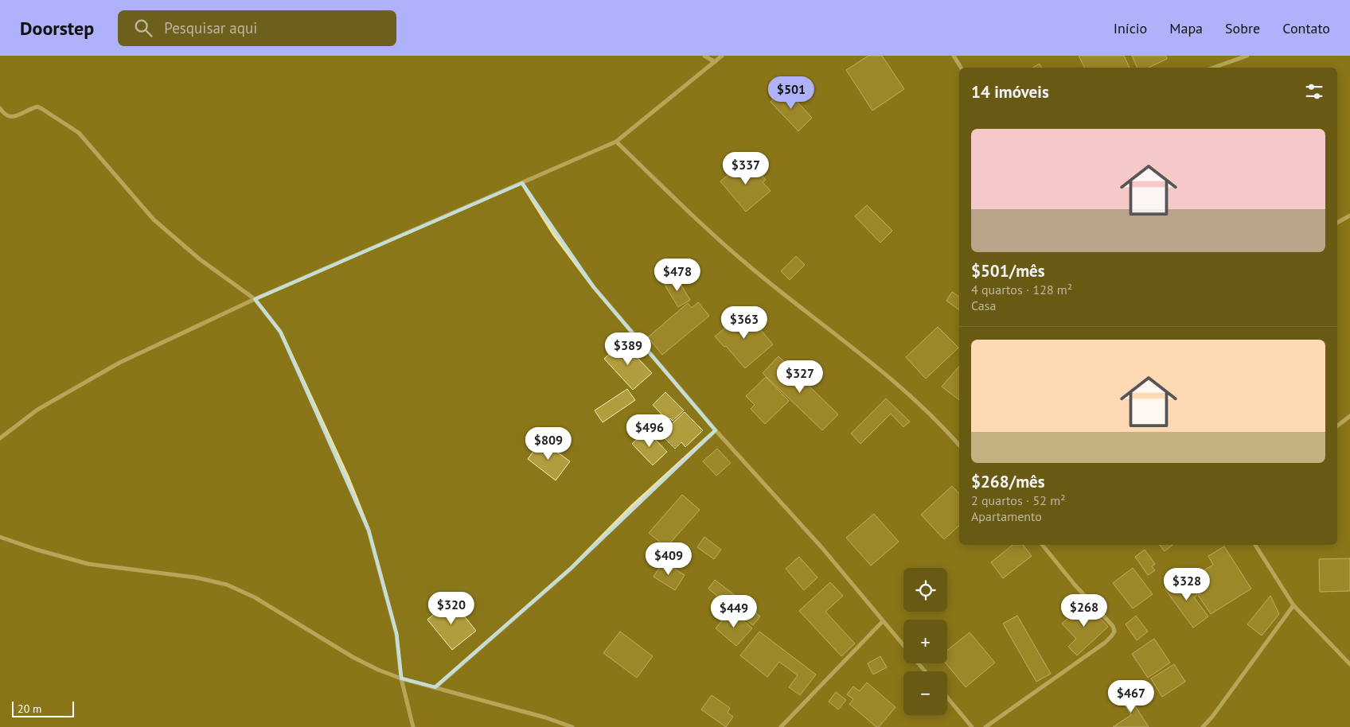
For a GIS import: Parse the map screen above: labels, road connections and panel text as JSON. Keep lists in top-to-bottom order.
{
  "scale_bar": "20 m",
  "page": {
    "header": "Doorstep",
    "search": "Pesquisar aqui",
    "nav": [
      "Início",
      "Mapa",
      "Sobre",
      "Contato"
    ],
    "heading": "14 imóveis",
    "price": [
      "$501",
      "$337",
      "$478",
      "$363",
      "$389",
      "$327",
      "$496",
      "$809",
      "$409",
      "$328",
      "$320",
      "$268",
      "$449",
      "$467"
    ],
    "list": [
      {
        "name": "$501/mês",
        "note": "4 quartos · 128 m² · Casa"
      },
      {
        "name": "$268/mês",
        "note": "2 quartos · 52 m² · Apartamento"
      }
    ],
    "map_buttons": ["+", "−"],
    "scale": "20 m"
  }
}
